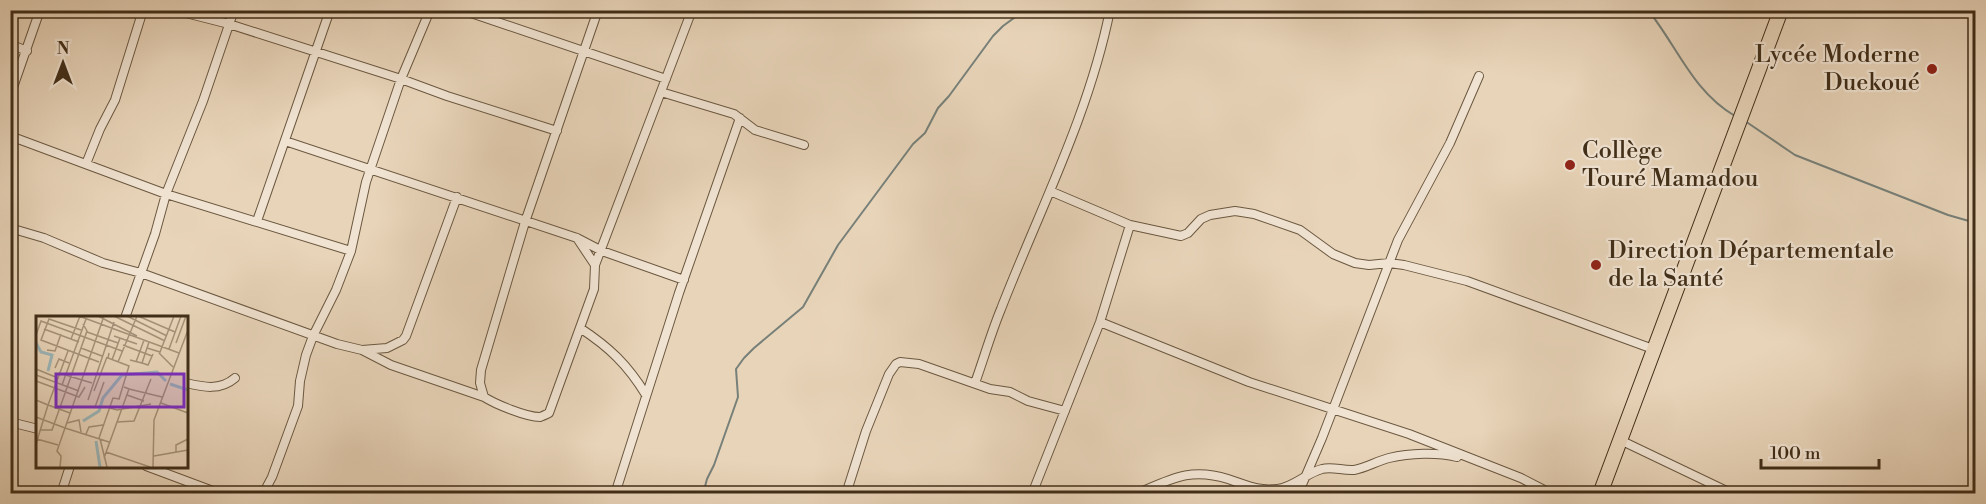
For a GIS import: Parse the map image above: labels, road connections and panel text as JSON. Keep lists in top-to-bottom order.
{
  "places": ["Lycée Moderne Duekoué", "Collège Touré Mamadou", "Direction Départementale de la Santé"],
  "scale_bar": "100 m",
  "north": "top"
}
